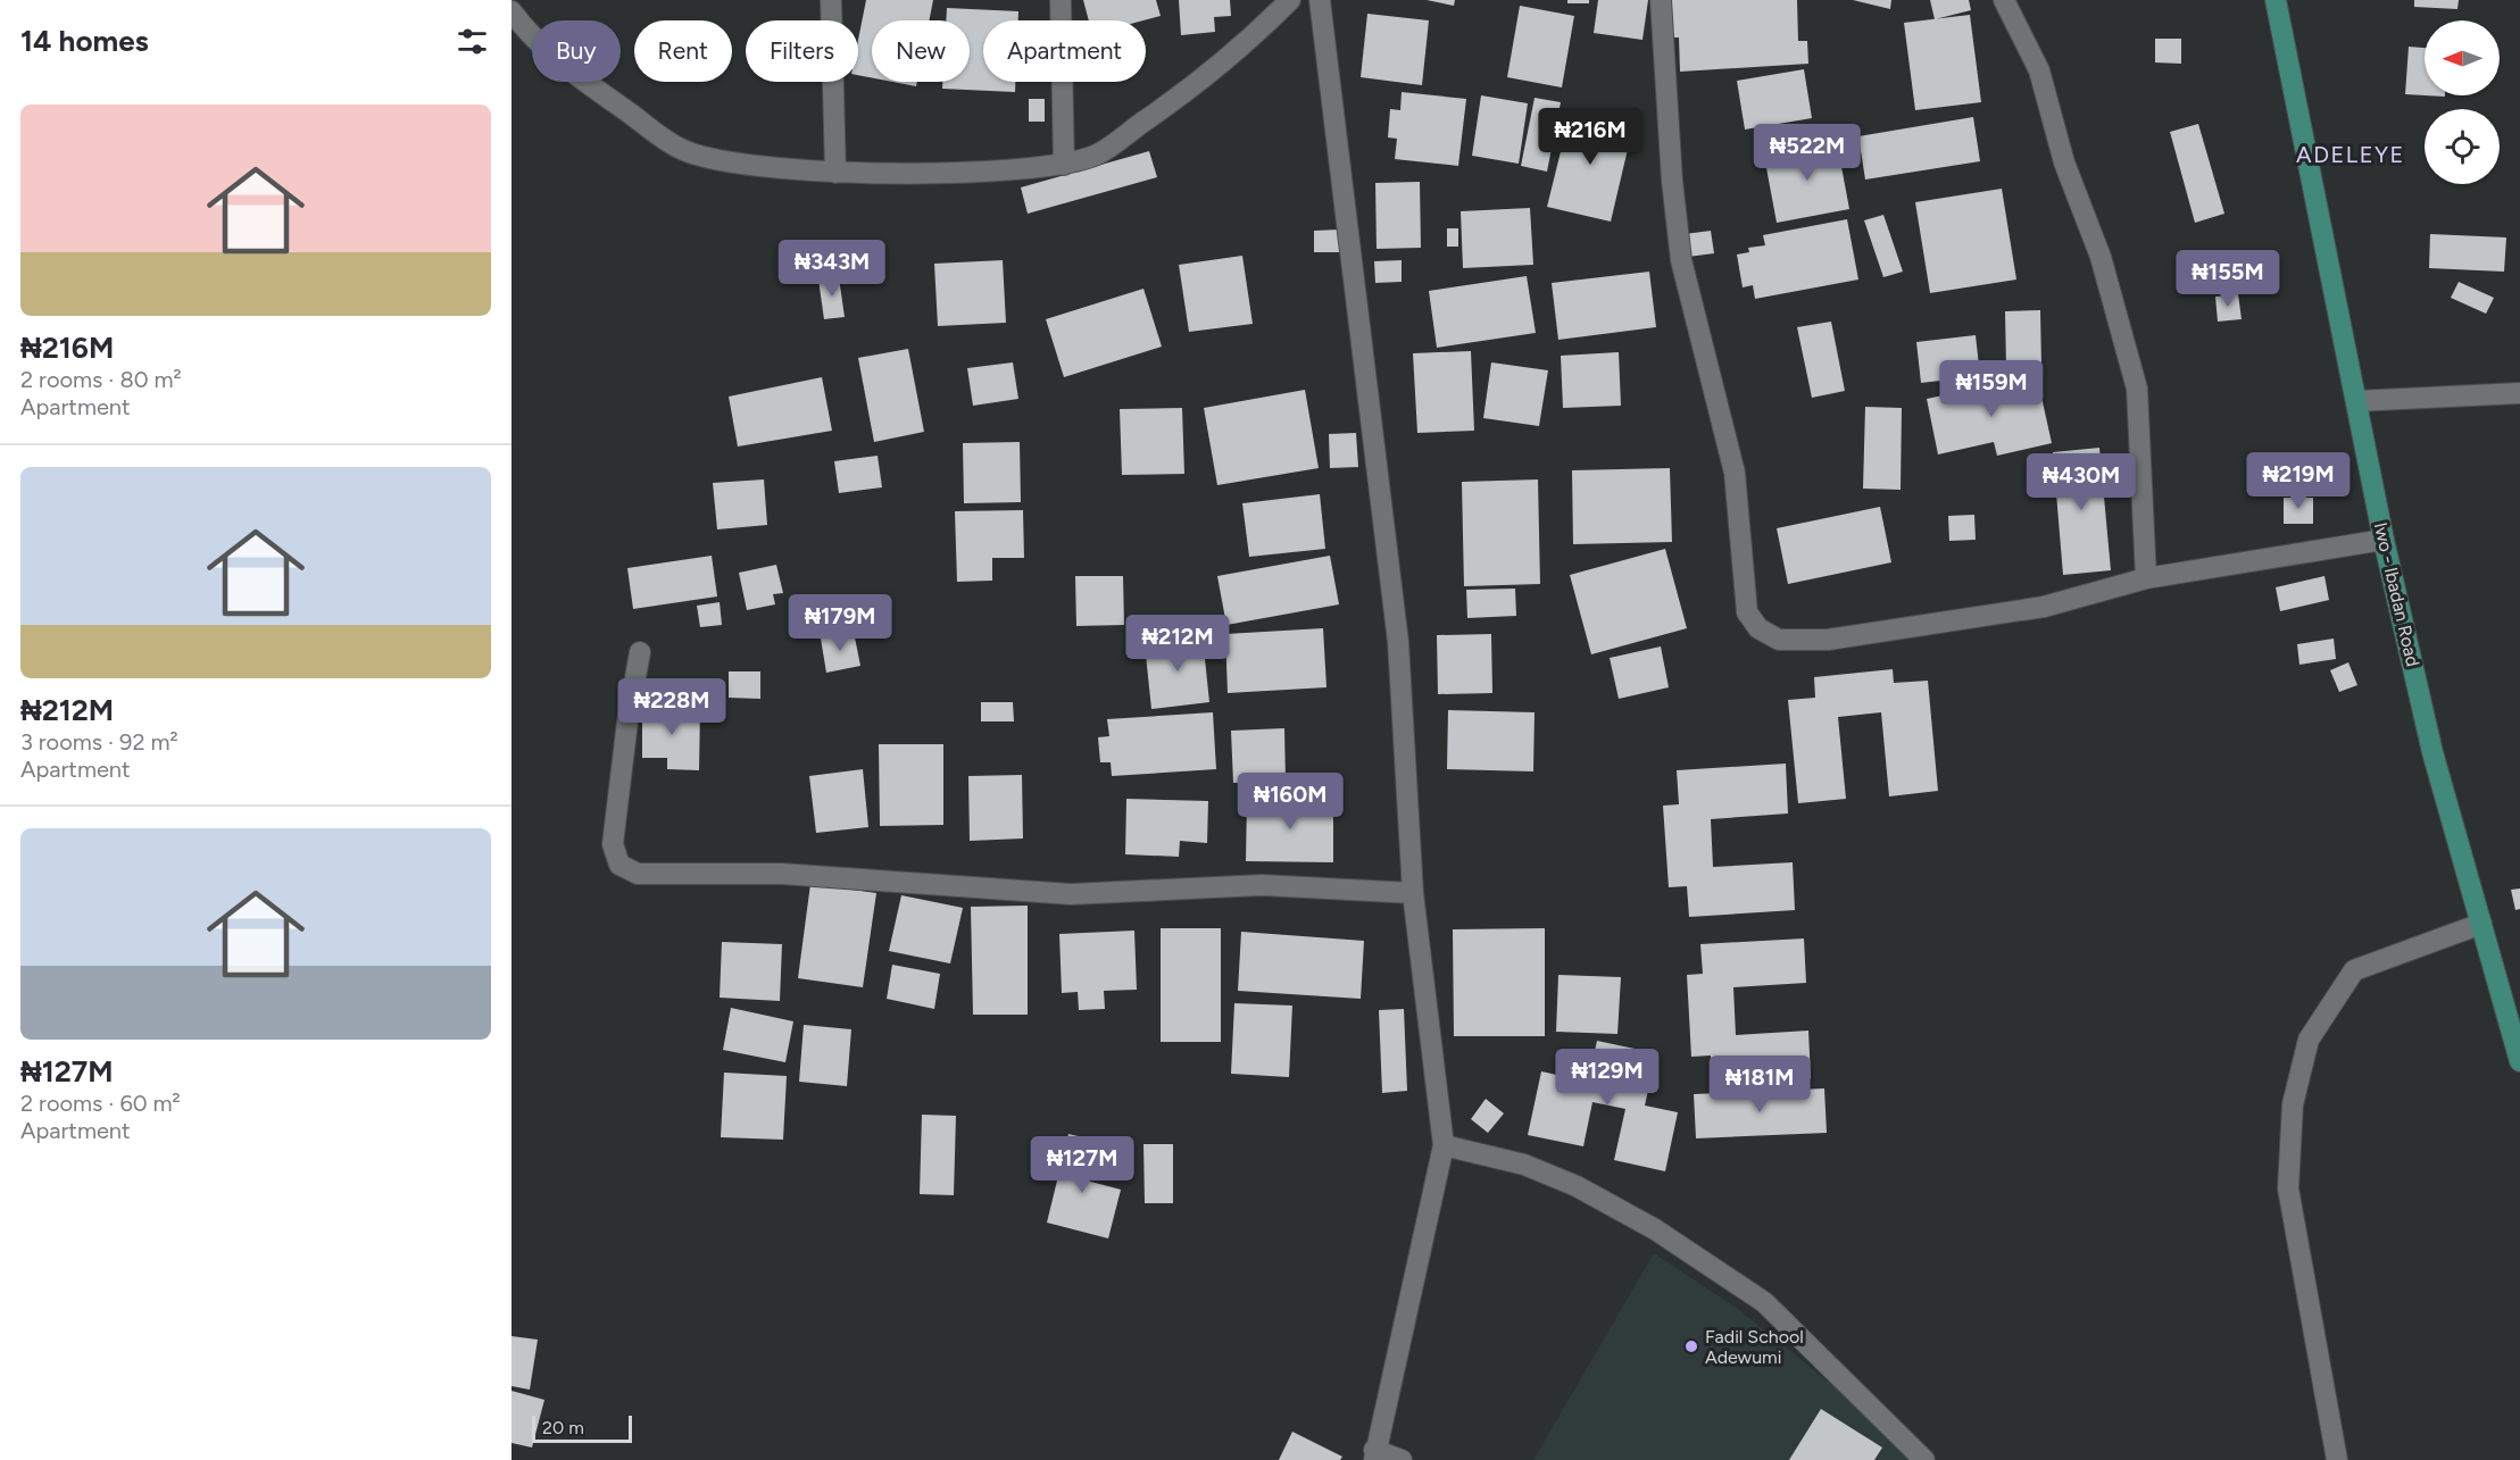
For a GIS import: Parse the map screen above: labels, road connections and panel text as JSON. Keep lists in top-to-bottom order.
{
  "streets": {
    "main road": ["Iwo - Ibadan Road"]
  },
  "districts": ["ADELEYE"],
  "places": ["Fadil School Adewumi"],
  "scale_bar": "20 m",
  "north": "left",
  "page": {
    "heading": "14 homes",
    "chip": [
      "Buy",
      "Rent",
      "Filters",
      "New",
      "Apartment"
    ],
    "list": [
      {
        "name": "₦216M",
        "note": "2 rooms · 80 m² · Apartment"
      },
      {
        "name": "₦212M",
        "note": "3 rooms · 92 m² · Apartment"
      },
      {
        "name": "₦127M",
        "note": "2 rooms · 60 m² · Apartment"
      }
    ],
    "price": [
      "₦216M",
      "₦522M",
      "₦343M",
      "₦155M",
      "₦159M",
      "₦219M",
      "₦430M",
      "₦179M",
      "₦212M",
      "₦228M",
      "₦160M",
      "₦129M",
      "₦181M",
      "₦127M"
    ],
    "scale": "20 m"
  }
}
